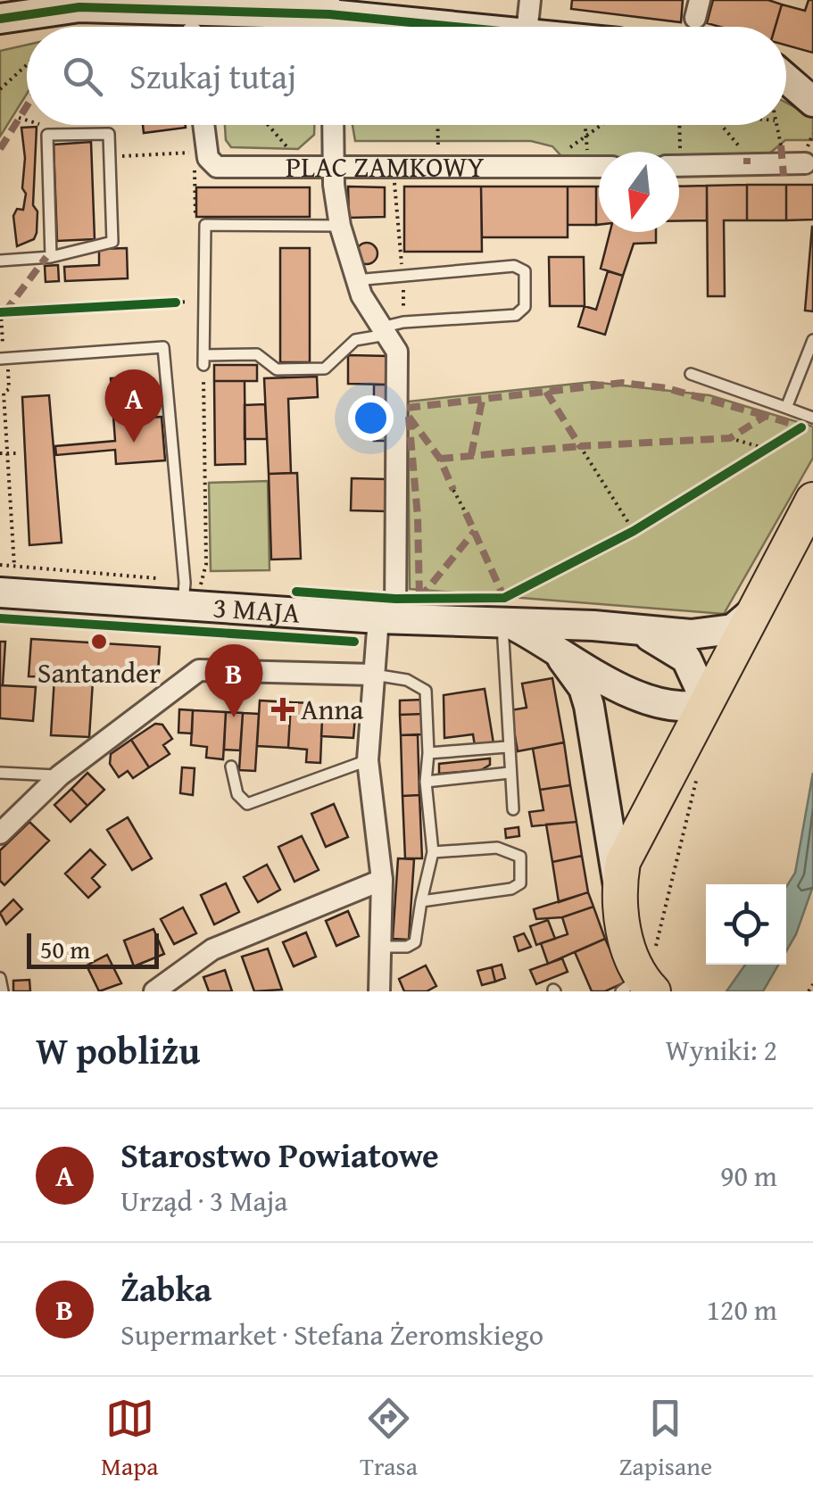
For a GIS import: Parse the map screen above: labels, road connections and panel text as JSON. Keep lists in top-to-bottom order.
{
  "streets": {
    "main road": ["3 MAJA"],
    "street": ["PLAC ZAMKOWY"]
  },
  "places": {
    "other": ["Santander"],
    "health": ["Anna"]
  },
  "scale_bar": "50 m",
  "north": "bottom",
  "page": {
    "search": "Szukaj tutaj",
    "pins": ["A", "B"],
    "scale": "50 m",
    "heading": ["W pobliżu", "Wyniki: 2"],
    "list": [
      {
        "mark": "A",
        "name": "Starostwo Powiatowe",
        "note": "Urząd · 3 Maja",
        "value": "90 m"
      },
      {
        "mark": "B",
        "name": "Żabka",
        "note": "Supermarket · Stefana Żeromskiego",
        "value": "120 m"
      }
    ],
    "nav": ["Mapa", "Trasa", "Zapisane"]
  }
}
